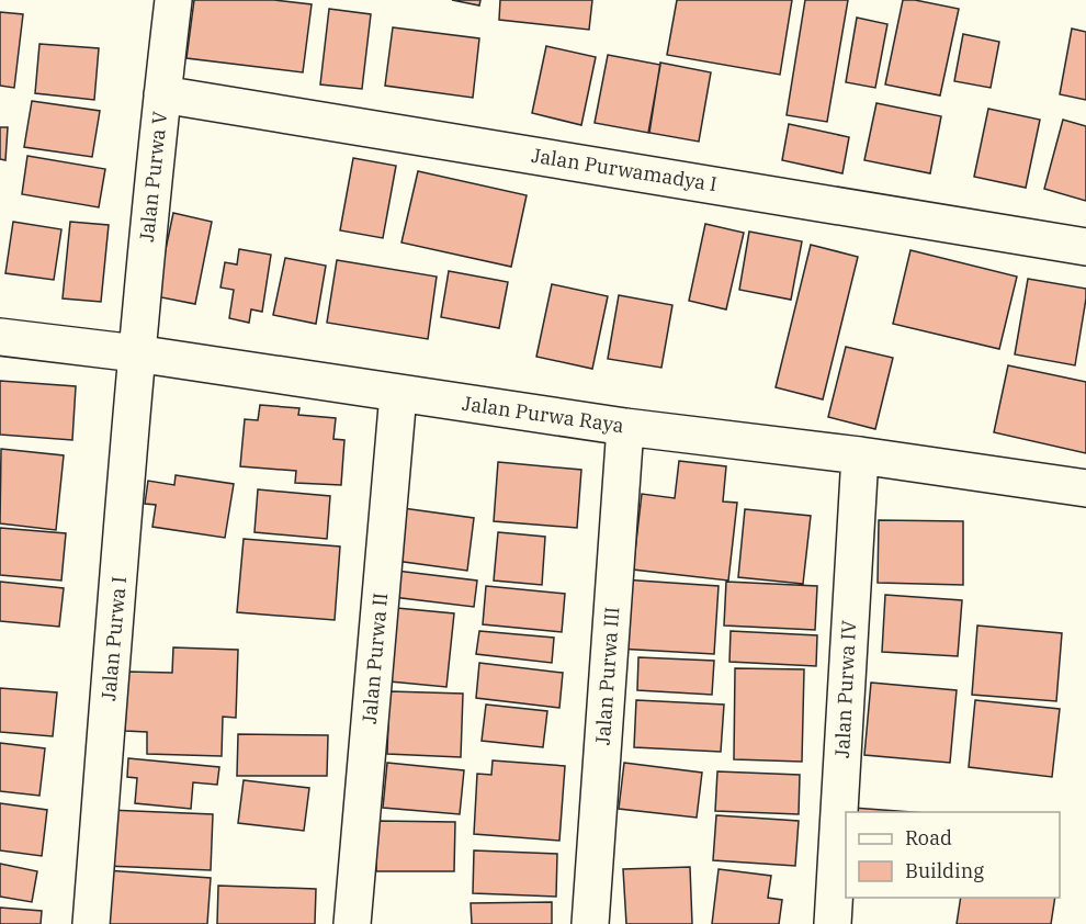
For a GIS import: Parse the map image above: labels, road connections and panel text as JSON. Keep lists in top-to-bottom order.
{
  "streets": {
    "street": [
      "Jalan Purwamadya I",
      "Jalan Purwa V",
      "Jalan Purwa Raya",
      "Jalan Purwa I",
      "Jalan Purwa II",
      "Jalan Purwa III",
      "Jalan Purwa IV"
    ]
  },
  "crossings": [
    ["Jalan Purwamadya I", "Jalan Purwa V"],
    ["Jalan Purwa V", "Jalan Purwa Raya"],
    ["Jalan Purwa V", "Jalan Purwa I"],
    ["Jalan Purwa Raya", "Jalan Purwa I"],
    ["Jalan Purwa Raya", "Jalan Purwa II"],
    ["Jalan Purwa Raya", "Jalan Purwa III"],
    ["Jalan Purwa Raya", "Jalan Purwa IV"]
  ],
  "legend": ["Road", "Building"]
}
